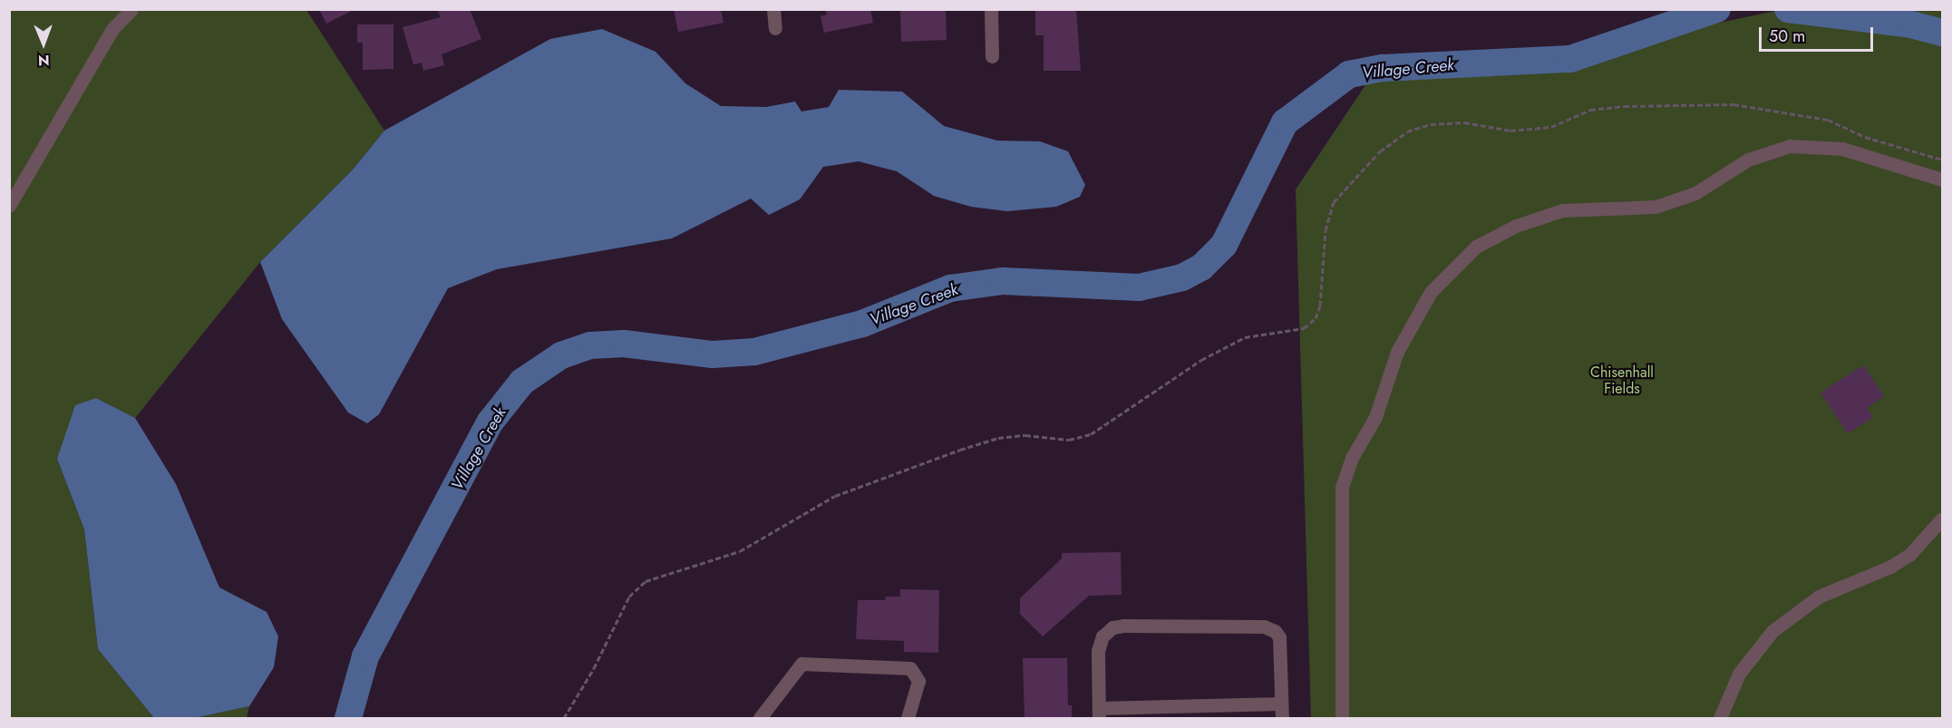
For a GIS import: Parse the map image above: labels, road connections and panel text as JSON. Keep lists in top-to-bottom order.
{
  "water": ["Village Creek"],
  "parks": ["Chisenhall Fields"],
  "scale_bar": "50 m",
  "north": "bottom"
}
